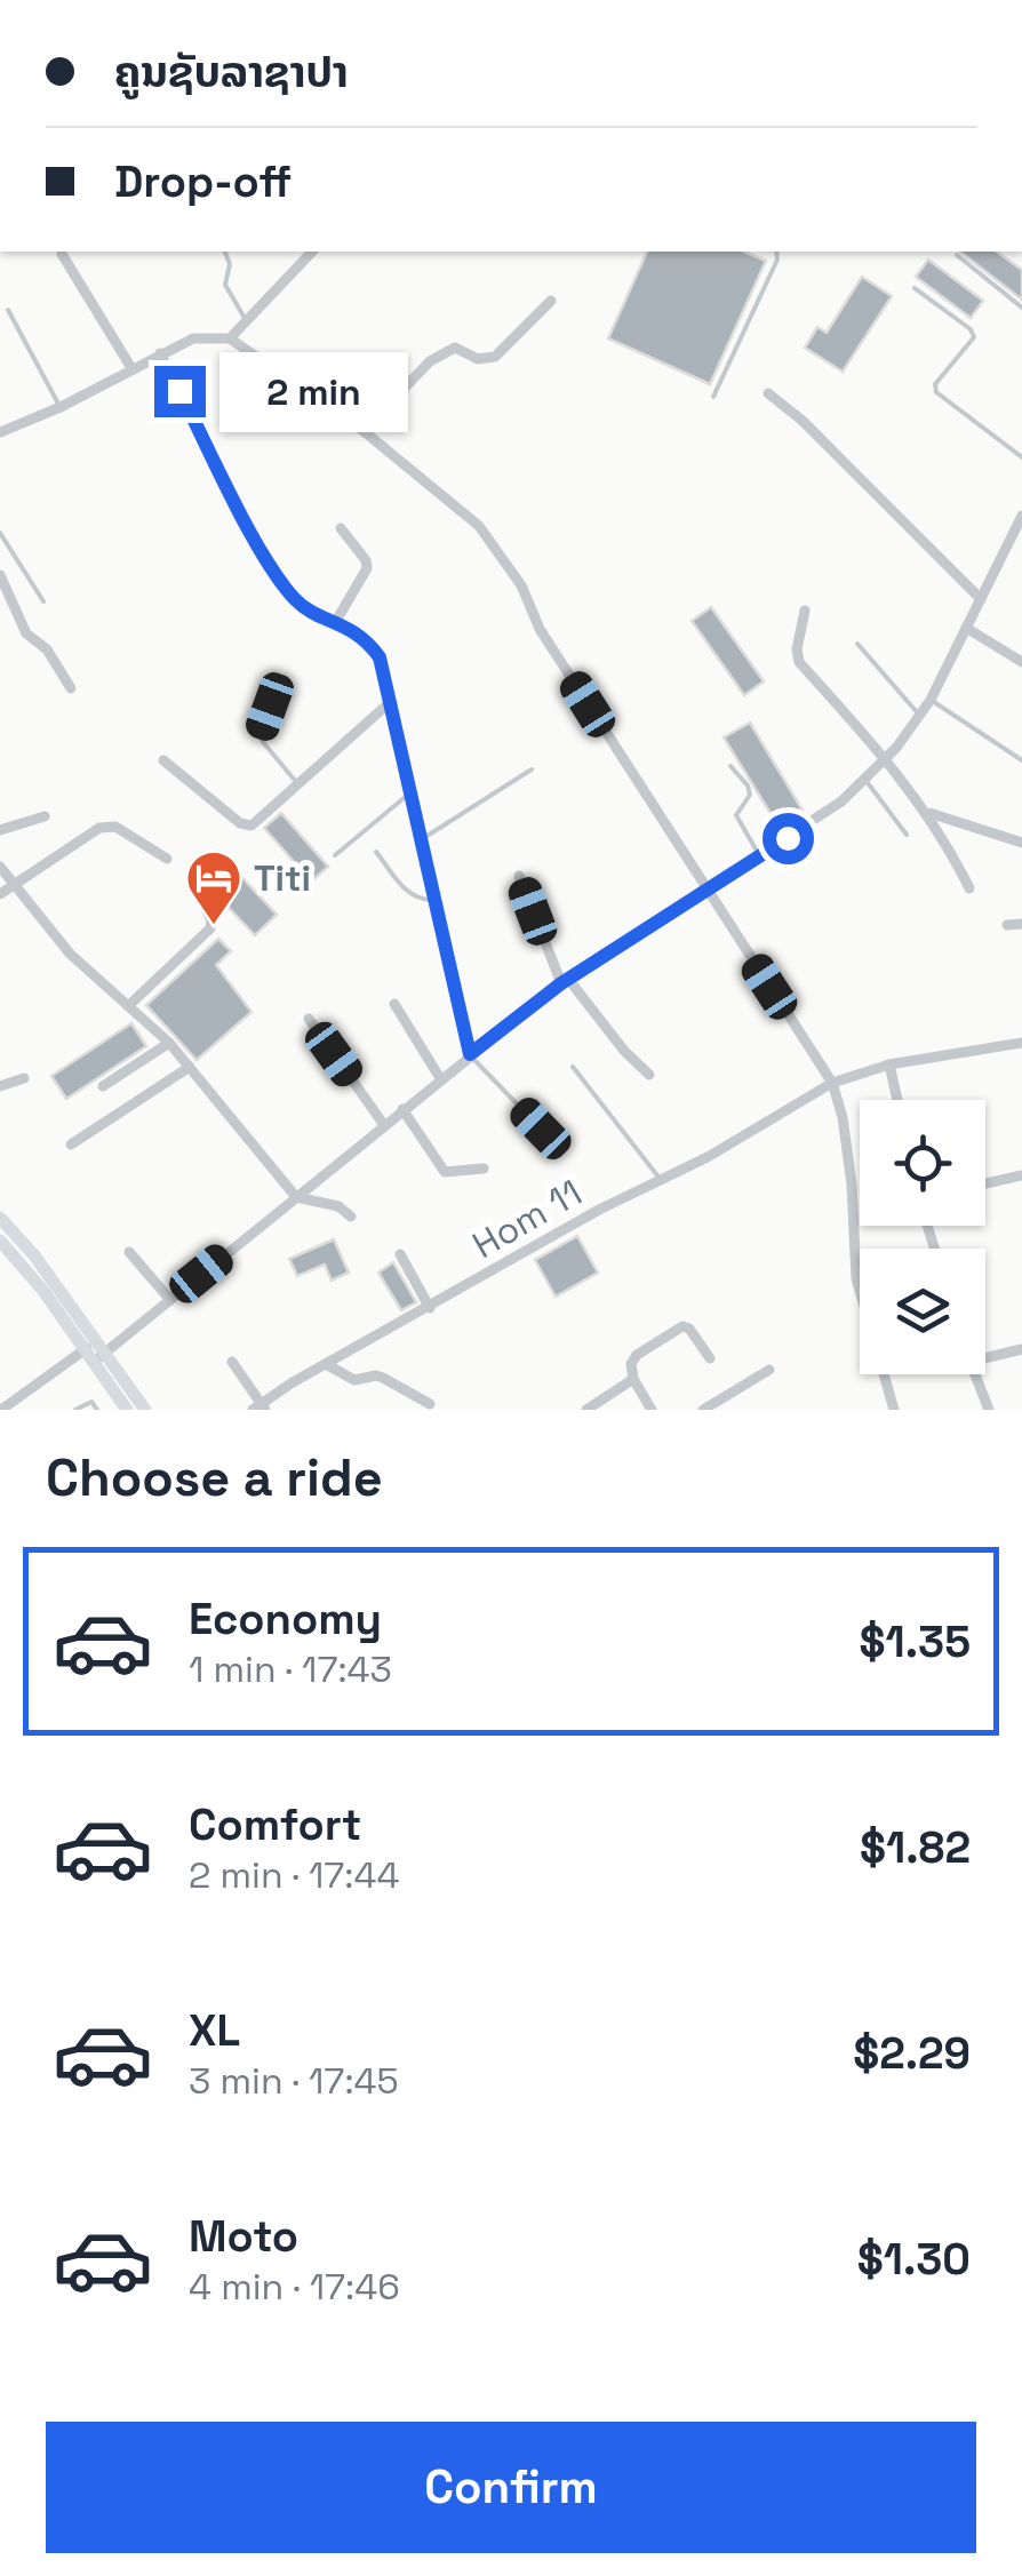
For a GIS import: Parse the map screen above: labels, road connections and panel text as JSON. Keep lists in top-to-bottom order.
{
  "streets": {
    "street": ["Hom 11"]
  },
  "places": {
    "hotel": ["Titi"]
  },
  "page": {
    "banner": ["ຄູນຊັບລາຊາປາ", "Drop-off"],
    "bubble": "2 min",
    "heading": "Choose a ride",
    "list": [
      {
        "name": "Economy",
        "note": "1 min · 17:43",
        "value": "$1.35"
      },
      {
        "name": "Comfort",
        "note": "2 min · 17:44",
        "value": "$1.82"
      },
      {
        "name": "XL",
        "note": "3 min · 17:45",
        "value": "$2.29"
      },
      {
        "name": "Moto",
        "note": "4 min · 17:46",
        "value": "$1.30"
      }
    ],
    "buttons": "Confirm"
  }
}
